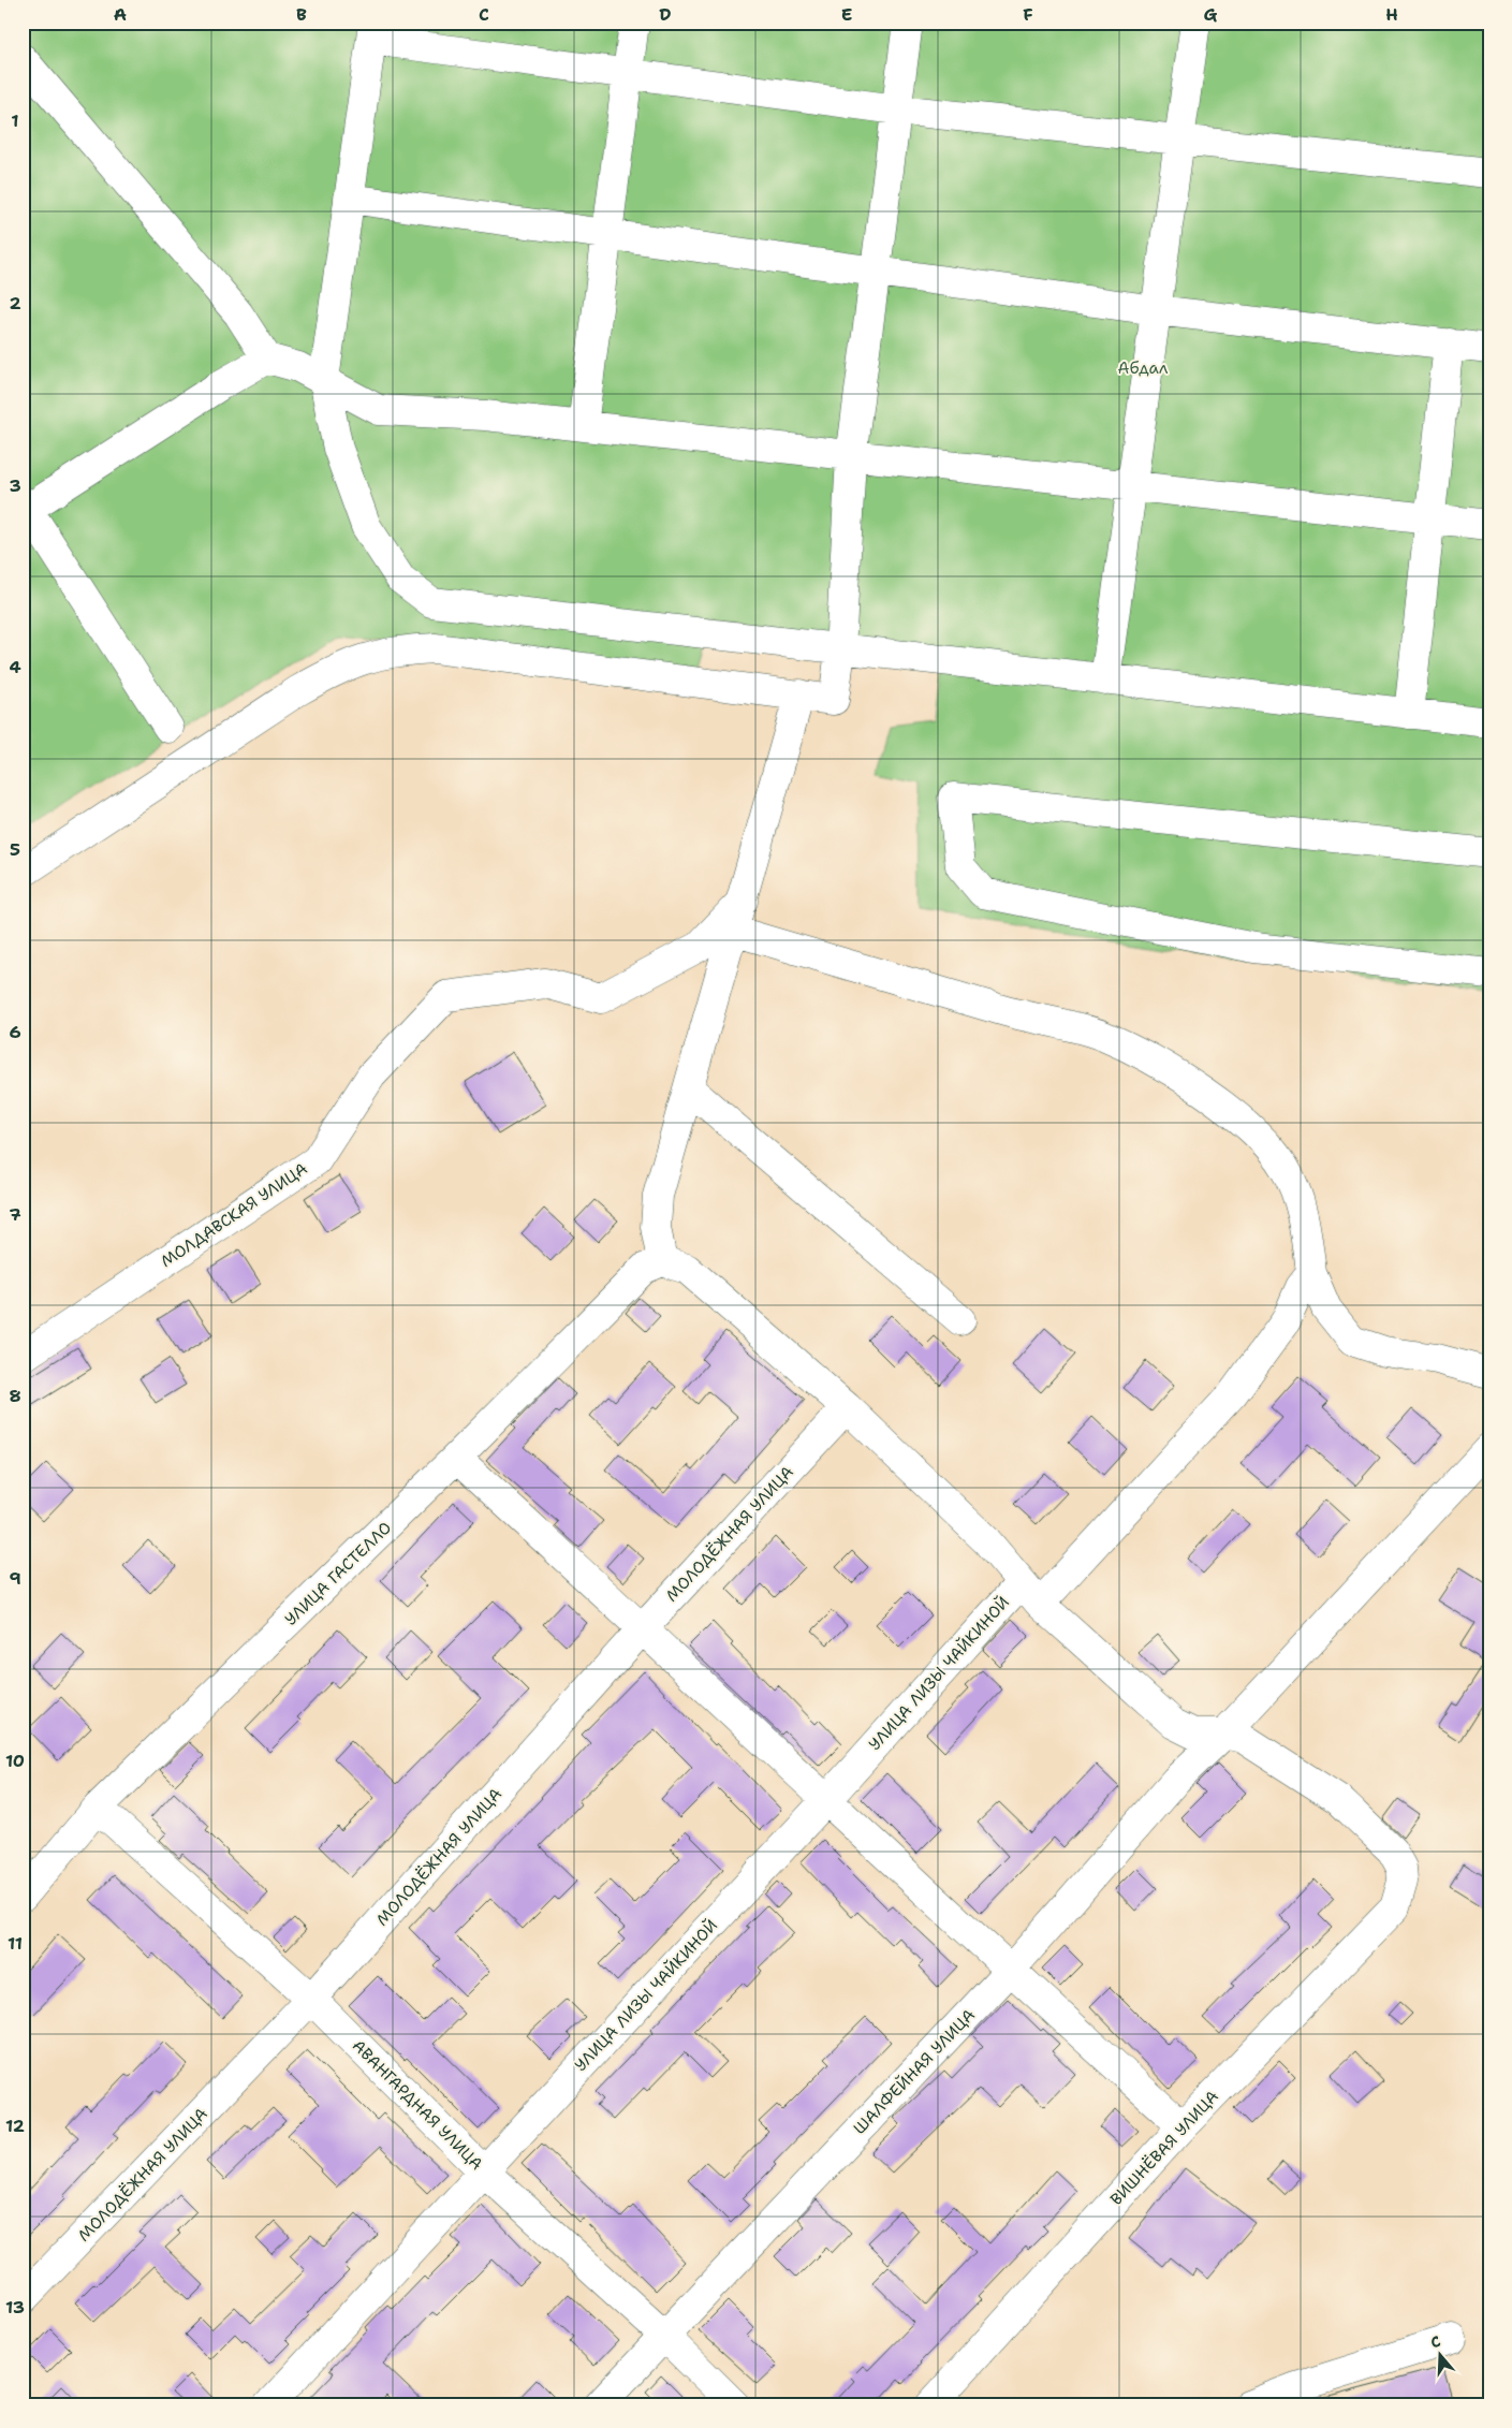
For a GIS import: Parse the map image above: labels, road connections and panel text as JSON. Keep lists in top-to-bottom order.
{
  "streets": {
    "street": [
      "МОЛДАВСКАЯ УЛИЦА",
      "МОЛОДЁЖНАЯ УЛИЦА",
      "УЛИЦА ГАСТЕЛЛО",
      "УЛИЦА ЛИЗЫ ЧАЙКИНОЙ",
      "ШАЛФЕЙНАЯ УЛИЦА",
      "АВАНГАРДНАЯ УЛИЦА",
      "ВИШНЁВАЯ УЛИЦА"
    ]
  },
  "crossings": [
    ["МОЛОДЁЖНАЯ УЛИЦА", "АВАНГАРДНАЯ УЛИЦА"],
    ["УЛИЦА ГАСТЕЛЛО", "АВАНГАРДНАЯ УЛИЦА"],
    ["УЛИЦА ЛИЗЫ ЧАЙКИНОЙ", "АВАНГАРДНАЯ УЛИЦА"],
    ["ШАЛФЕЙНАЯ УЛИЦА", "АВАНГАРДНАЯ УЛИЦА"],
    ["ШАЛФЕЙНАЯ УЛИЦА", "ВИШНЁВАЯ УЛИЦА"]
  ],
  "parks": ["Абдал"],
  "north": "top",
  "grid": {
    "columns": [
      "A",
      "B",
      "C",
      "D",
      "E",
      "F",
      "G",
      "H"
    ],
    "rows": [
      "1",
      "2",
      "3",
      "4",
      "5",
      "6",
      "7",
      "8",
      "9",
      "10",
      "11",
      "12",
      "13"
    ]
  }
}
